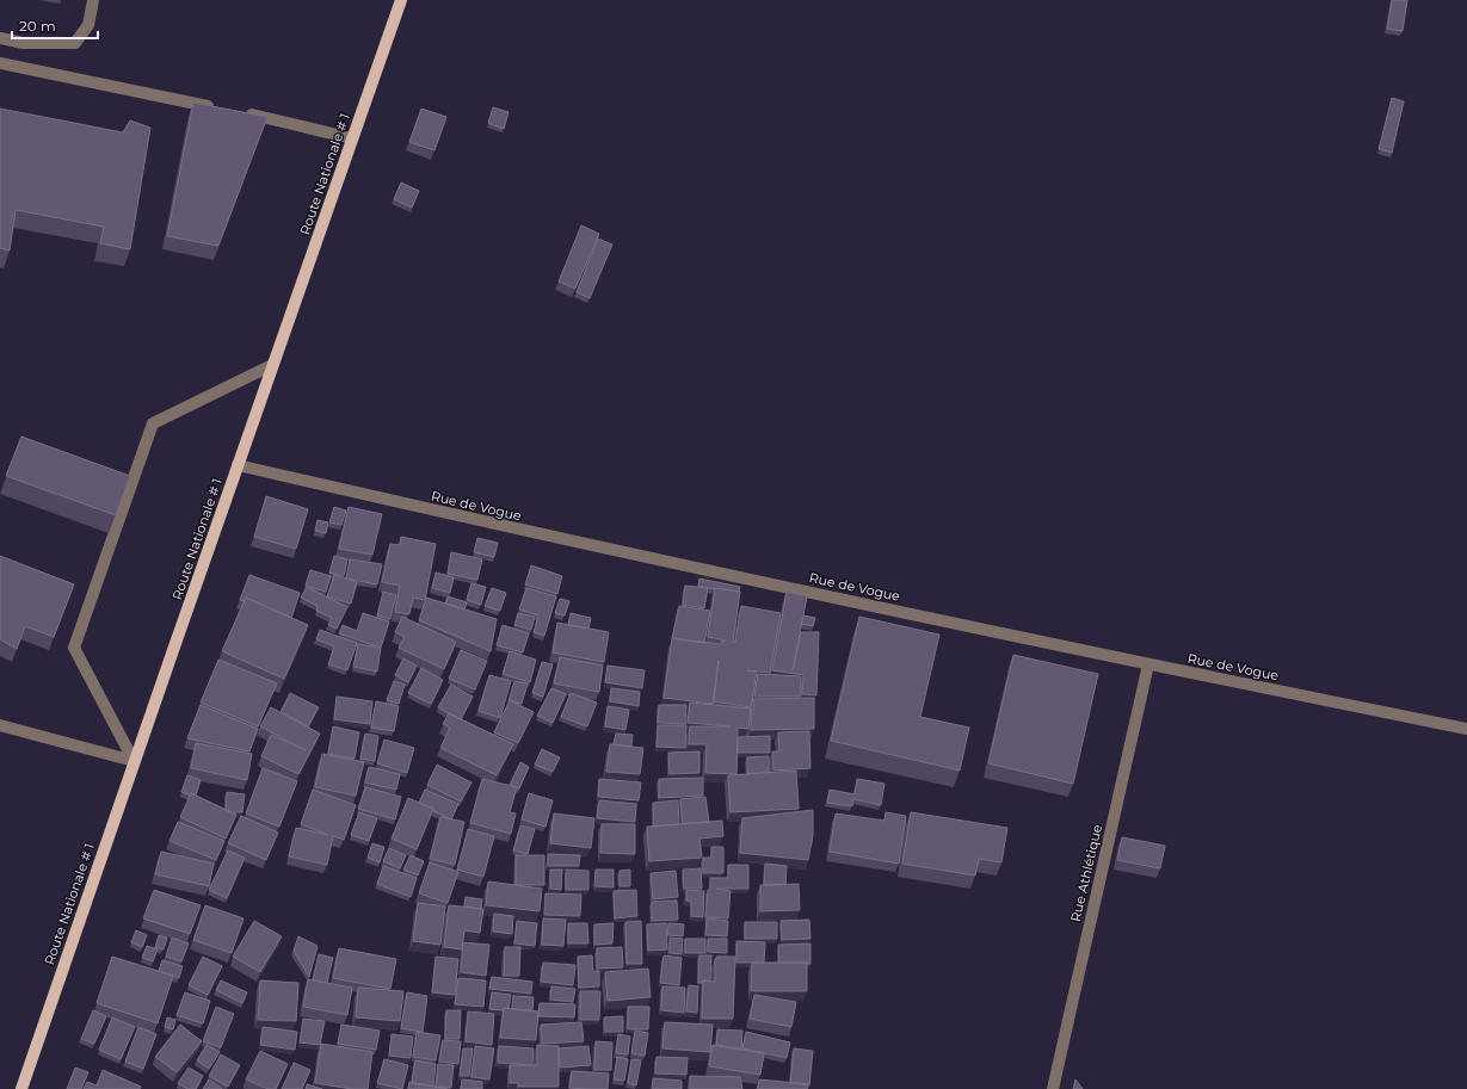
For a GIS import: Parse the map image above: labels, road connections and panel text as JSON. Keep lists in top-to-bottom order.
{
  "streets": {
    "main road": ["Route Nationale # 1"],
    "street": ["Rue de Vogue", "Rue Athlétique"]
  },
  "crossings": [
    ["Route Nationale # 1", "Rue de Vogue"],
    ["Rue de Vogue", "Rue Athlétique"]
  ],
  "scale_bar": "20 m"
}
